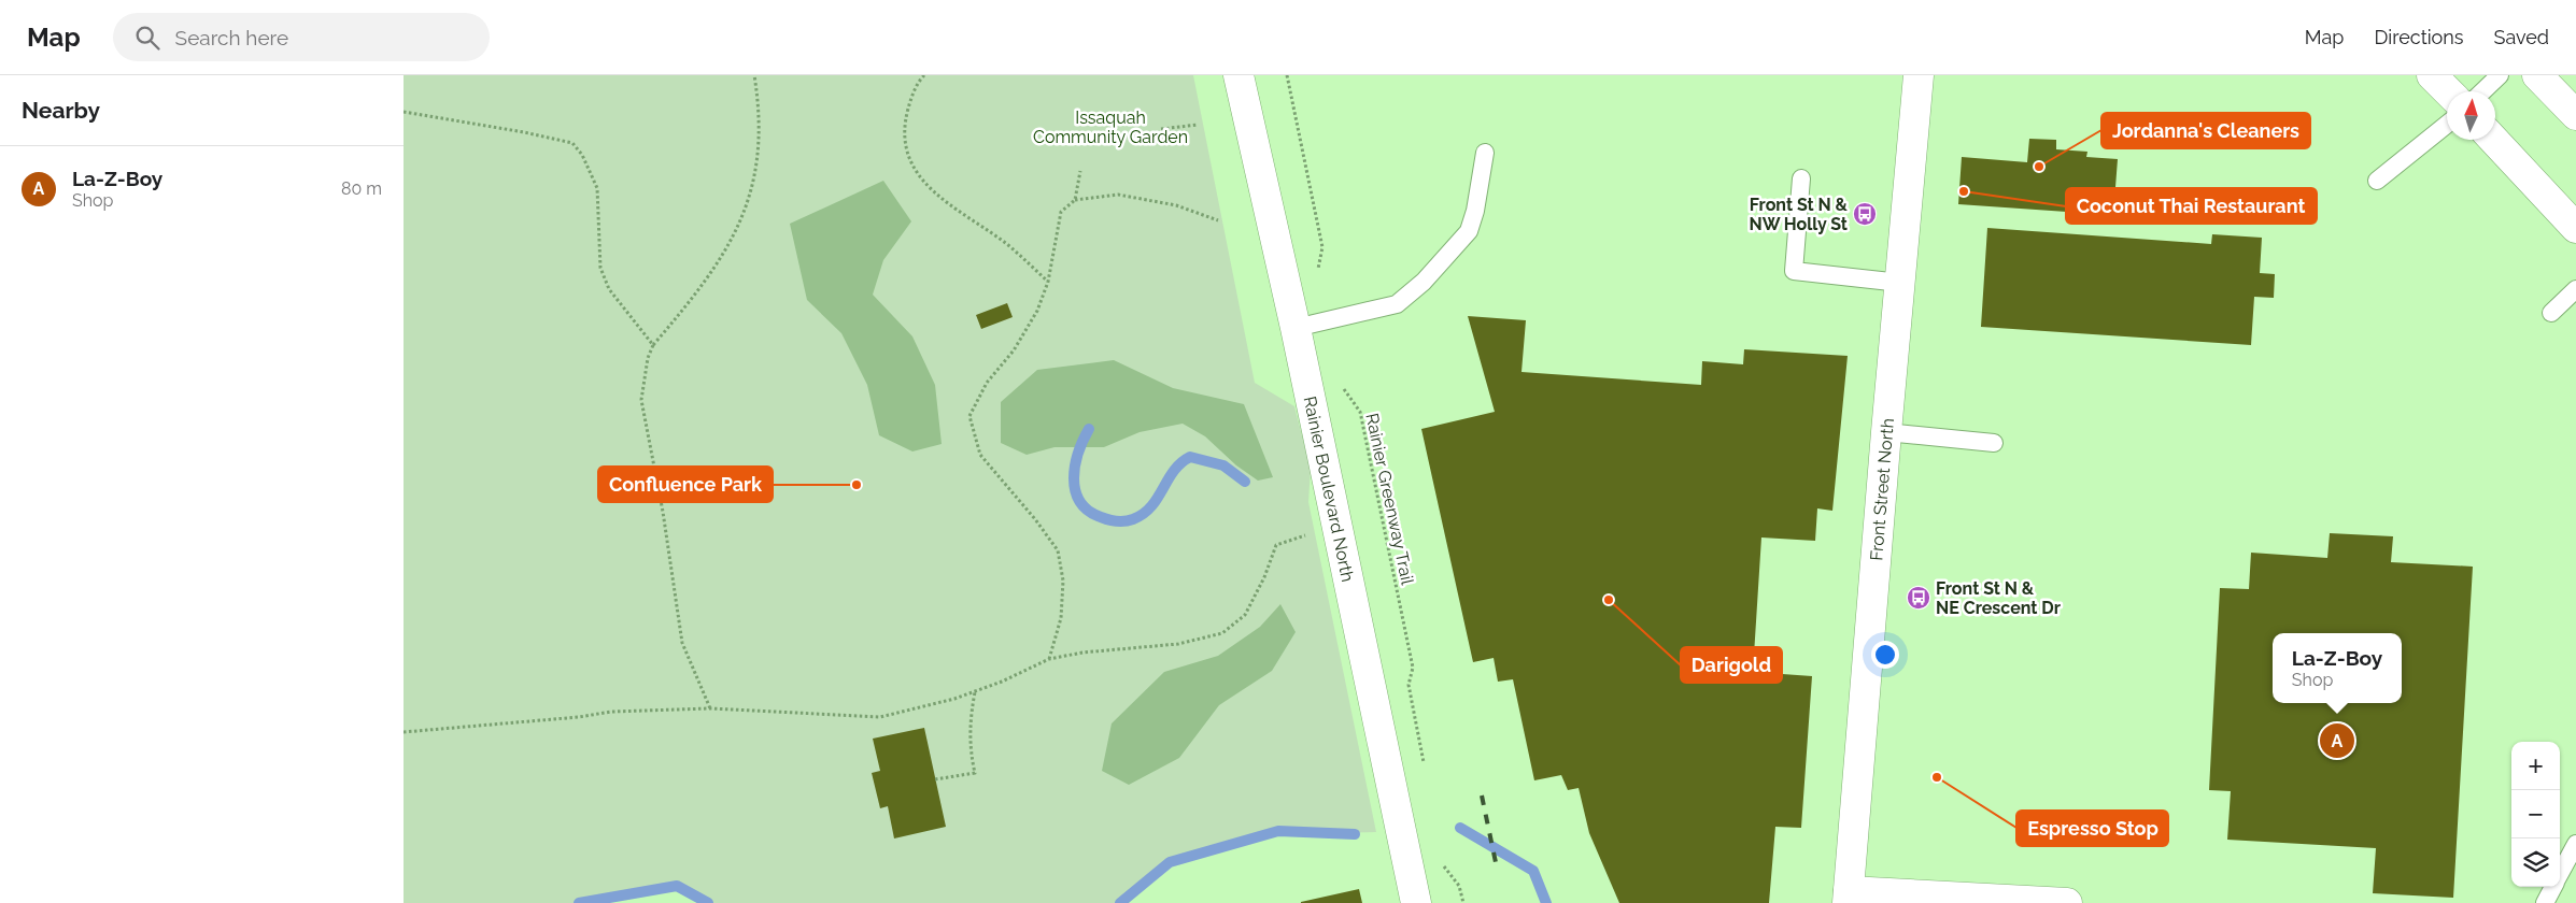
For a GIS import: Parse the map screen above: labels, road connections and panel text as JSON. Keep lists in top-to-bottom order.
{
  "streets": {
    "street": ["Rainier Boulevard North", "Front Street North"],
    "path": ["Rainier Greenway Trail"]
  },
  "parks": ["Issaquah Community Garden"],
  "places": {
    "other": [
      "Jordanna's Cleaners",
      "Coconut Thai Restaurant",
      "Confluence Park",
      "Darigold",
      "Espresso Stop"
    ],
    "bus stop": ["Front St N & NW Holly St", "Front St N & NE Crescent Dr"]
  },
  "north": "top",
  "page": {
    "header": "Map",
    "search": "Search here",
    "nav": ["Map", "Directions", "Saved"],
    "heading": "Nearby",
    "list": [
      {
        "mark": "A",
        "name": "La-Z-Boy",
        "note": "Shop",
        "value": "80 m"
      }
    ],
    "popup": ["La-Z-Boy", "Shop"],
    "pins": "A",
    "map_buttons": ["+", "−"]
  }
}
